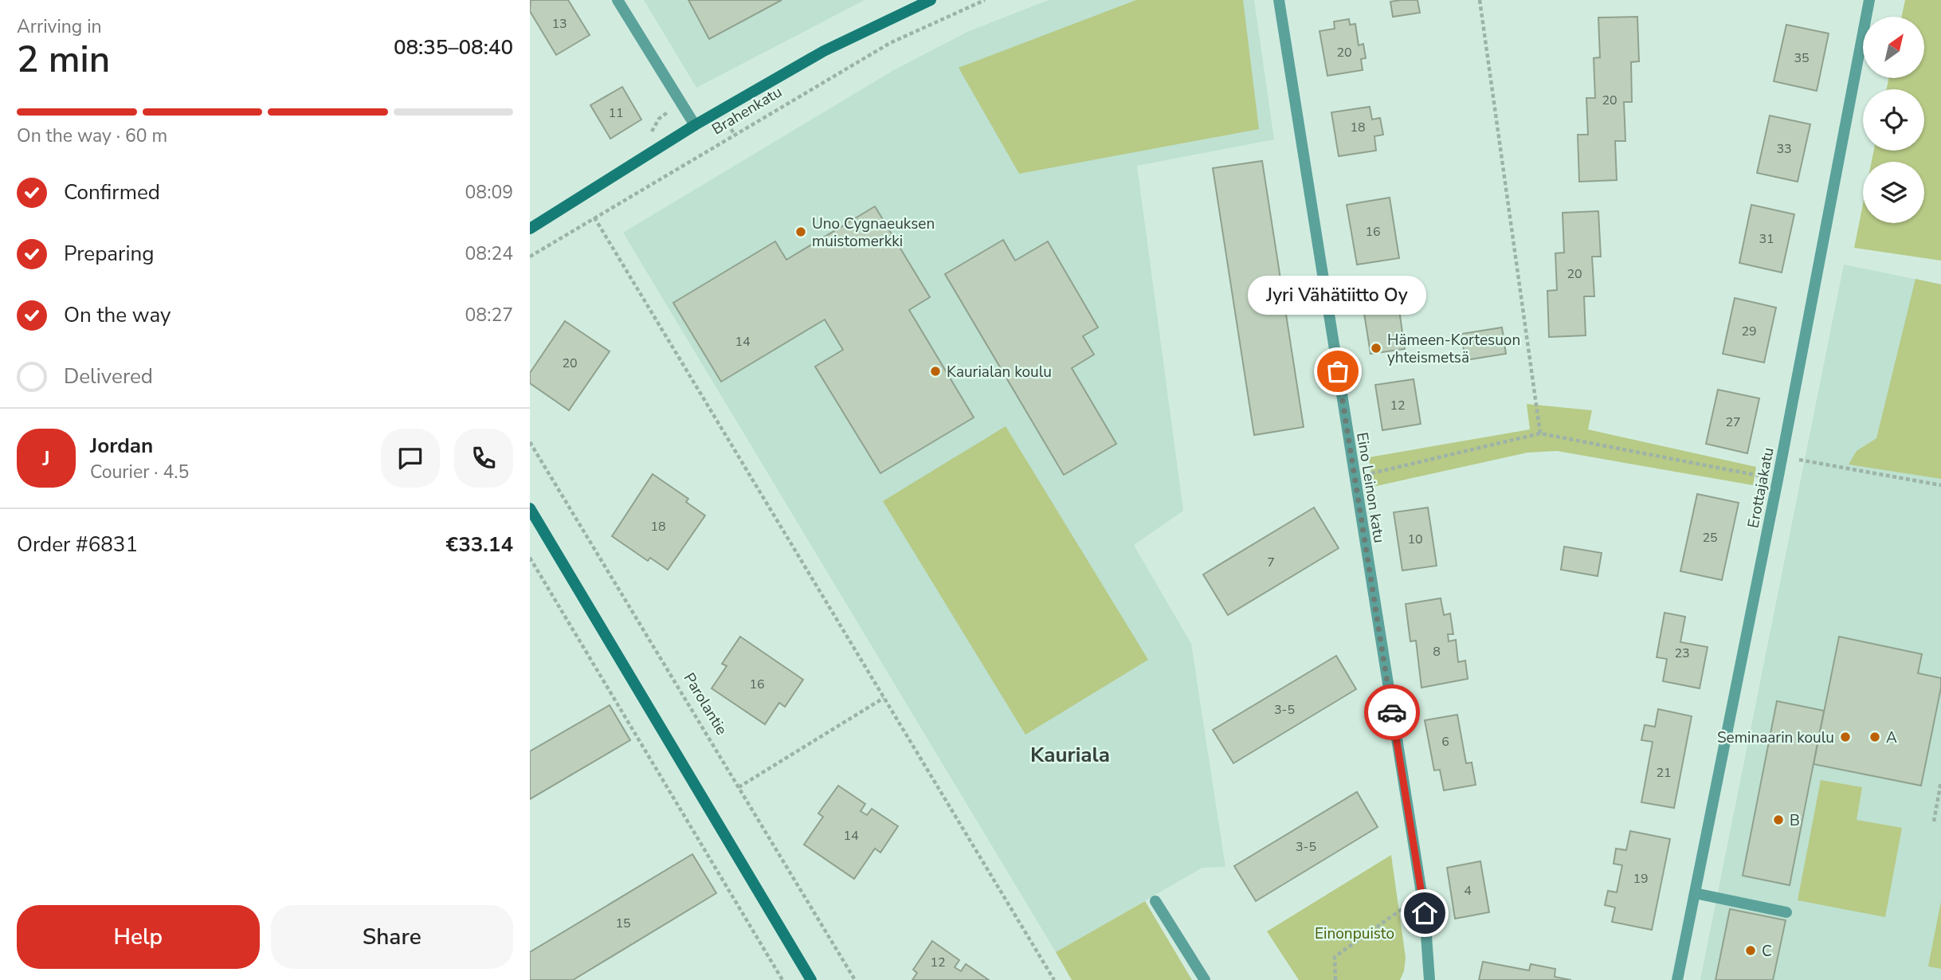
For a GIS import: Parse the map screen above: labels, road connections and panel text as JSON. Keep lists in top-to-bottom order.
{
  "streets": {
    "main road": ["Brahenkatu"],
    "street": ["Eino Leinon katu", "Erottajakatu"],
    "path": ["Parolantie"]
  },
  "districts": ["Kauriala"],
  "parks": ["Einonpuisto"],
  "places": [
    "Uno Cygnaeuksen muistomerkki",
    "Hämeen-Kortesuon yhteismetsä",
    "Kaurialan koulu",
    "Jyri Vähätiitto Oy",
    "Seminaarin koulu",
    "A",
    "B",
    "C"
  ],
  "house_numbers": [
    "13",
    "20",
    "35",
    "20",
    "11",
    "18",
    "33",
    "16",
    "31",
    "20",
    "29",
    "14",
    "20",
    "12",
    "27",
    "18",
    "25",
    "10",
    "7",
    "8",
    "23",
    "16",
    "3-5",
    "6",
    "21",
    "14",
    "3-5",
    "19",
    "4",
    "15",
    "12"
  ],
  "north": "top right",
  "page": {
    "heading": ["2 min", "Arriving in", "08:35–08:40"],
    "panel": [
      "Jordan",
      "Courier · 4.5",
      "Order #6831",
      "€33.14"
    ],
    "bar": "On the way · 60 m",
    "list": [
      ["Confirmed", "08:09"],
      ["Preparing", "08:24"],
      ["On the way", "08:27"],
      "Delivered"
    ],
    "bubble": "Jyri Vähätiitto Oy",
    "round": "J",
    "buttons": ["Help", "Share"]
  }
}
